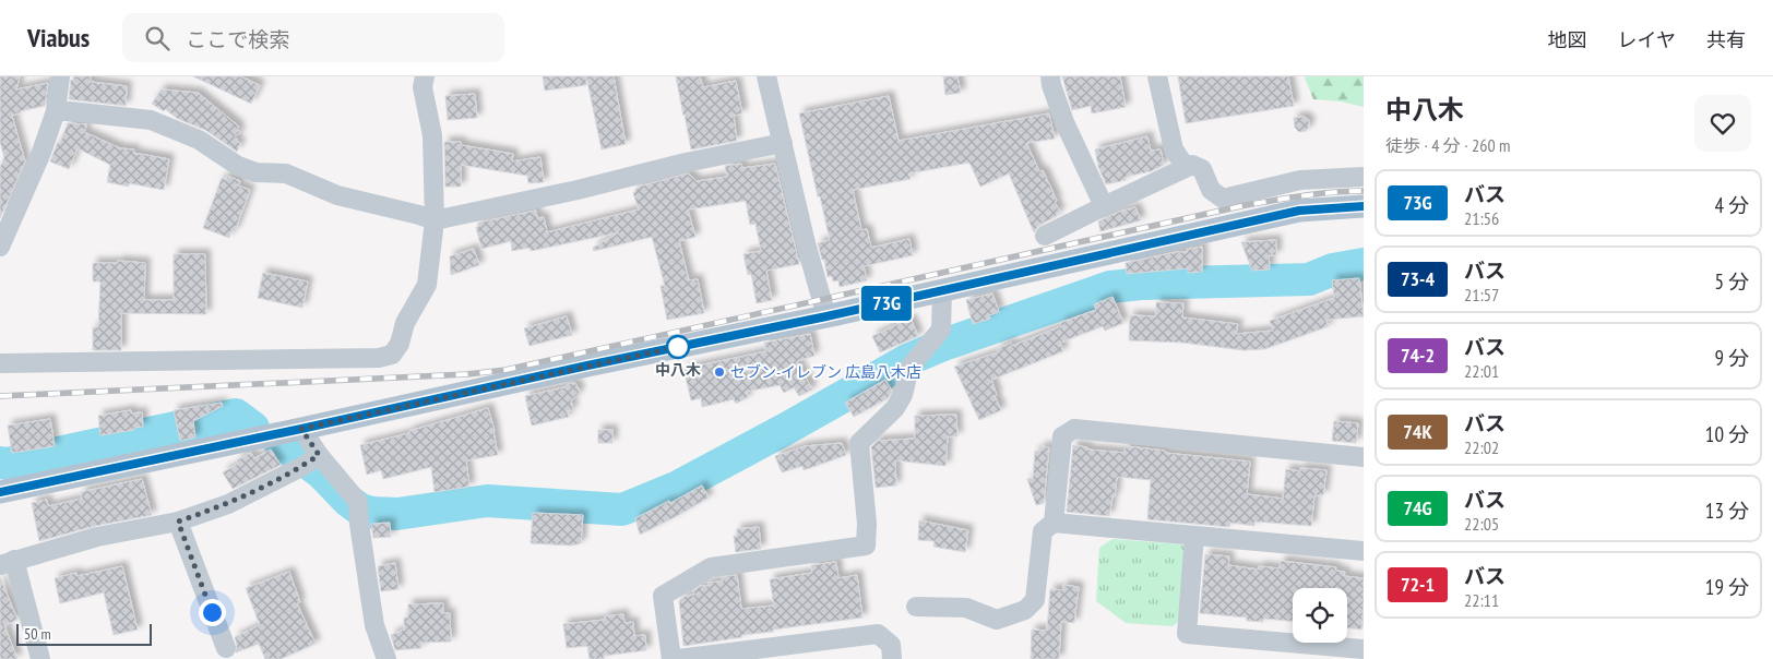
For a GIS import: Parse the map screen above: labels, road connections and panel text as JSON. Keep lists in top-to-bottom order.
{
  "places": ["中八木", "セブン-イレブン 広島八木店"],
  "lines": ["bus line 73G"],
  "scale_bar": "50 m",
  "page": {
    "header": "Viabus",
    "search": "ここで検索",
    "nav": ["地図", "レイヤ", "共有"],
    "on_map": "73G",
    "heading": ["中八木", "徒歩 · 4 分 · 260 m"],
    "list": [
      {
        "mark": "73G",
        "name": "バス",
        "note": "21:56",
        "value": "4 分"
      },
      {
        "mark": "73-4",
        "name": "バス",
        "note": "21:57",
        "value": "5 分"
      },
      {
        "mark": "74-2",
        "name": "バス",
        "note": "22:01",
        "value": "9 分"
      },
      {
        "mark": "74K",
        "name": "バス",
        "note": "22:02",
        "value": "10 分"
      },
      {
        "mark": "74G",
        "name": "バス",
        "note": "22:05",
        "value": "13 分"
      },
      {
        "mark": "72-1",
        "name": "バス",
        "note": "22:11",
        "value": "19 分"
      }
    ],
    "scale": "50 m"
  }
}
